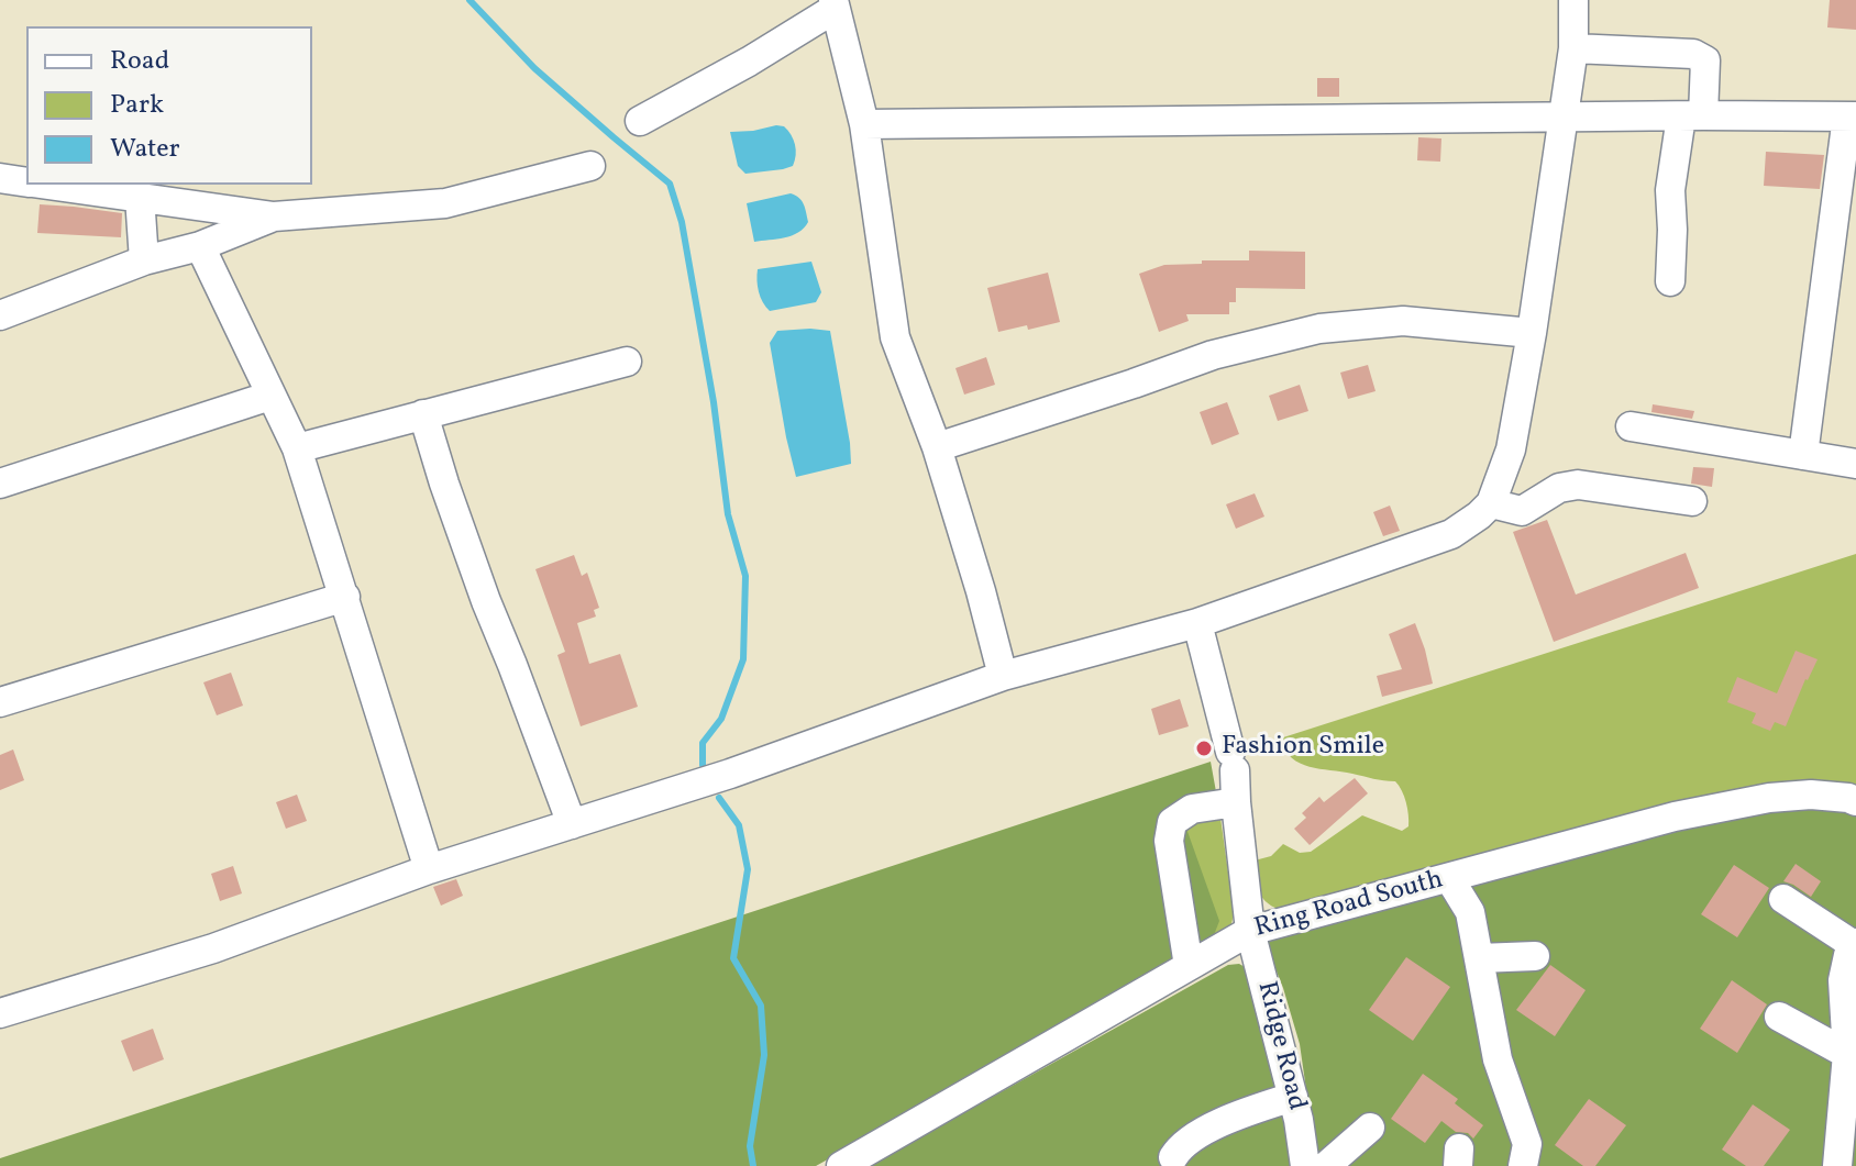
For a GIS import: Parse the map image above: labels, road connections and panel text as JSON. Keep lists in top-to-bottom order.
{
  "streets": {
    "street": ["Ring Road South", "Ridge Road"]
  },
  "crossings": [
    ["Ring Road South", "Ridge Road"]
  ],
  "places": ["Fashion Smile"],
  "legend": ["Road", "Park", "Water"]
}
